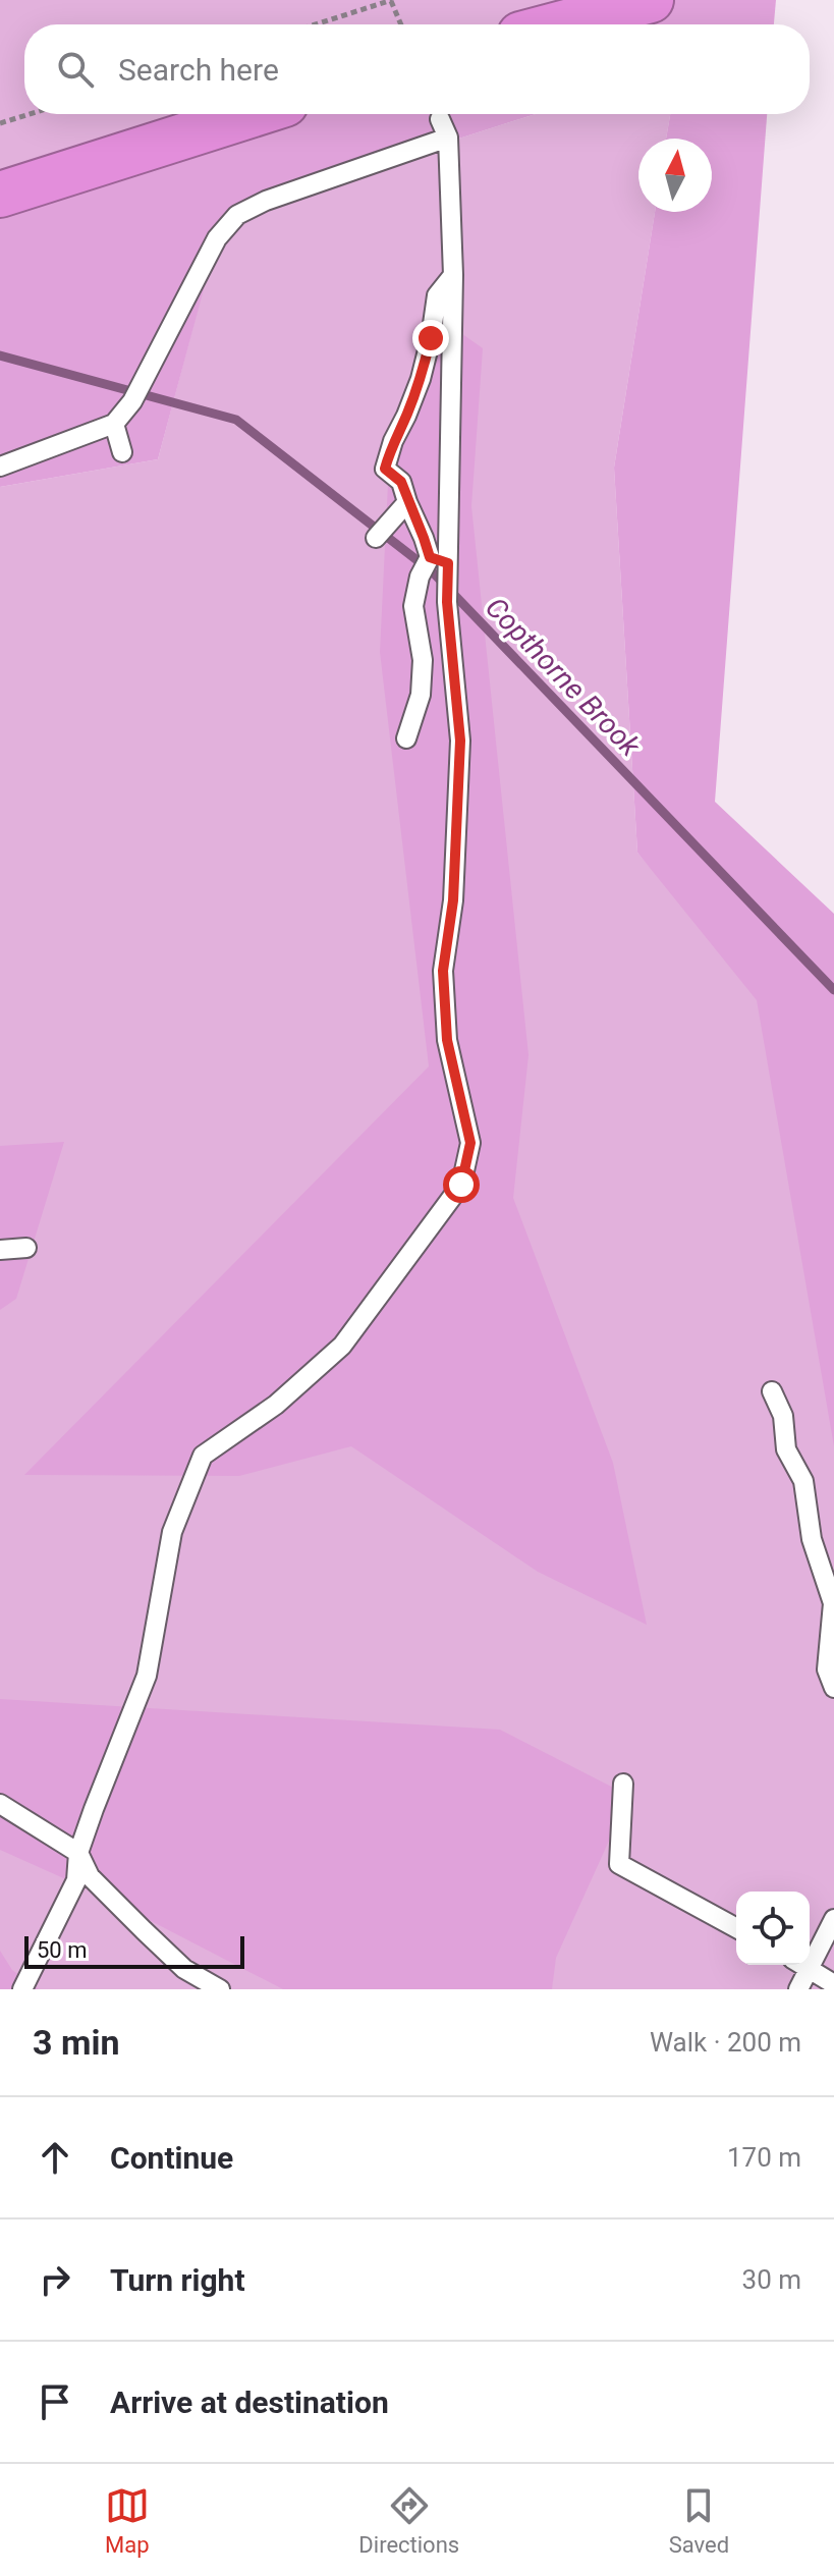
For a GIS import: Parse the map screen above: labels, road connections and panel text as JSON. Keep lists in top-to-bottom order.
{
  "water": ["Copthorne Brook"],
  "scale_bar": "50 m",
  "north": "top",
  "page": {
    "search": "Search here",
    "scale": "50 m",
    "heading": ["3 min", "Walk · 200 m"],
    "list": [
      ["Continue", "170 m"],
      ["Turn right", "30 m"],
      "Arrive at destination"
    ],
    "nav": ["Map", "Directions", "Saved"]
  }
}
